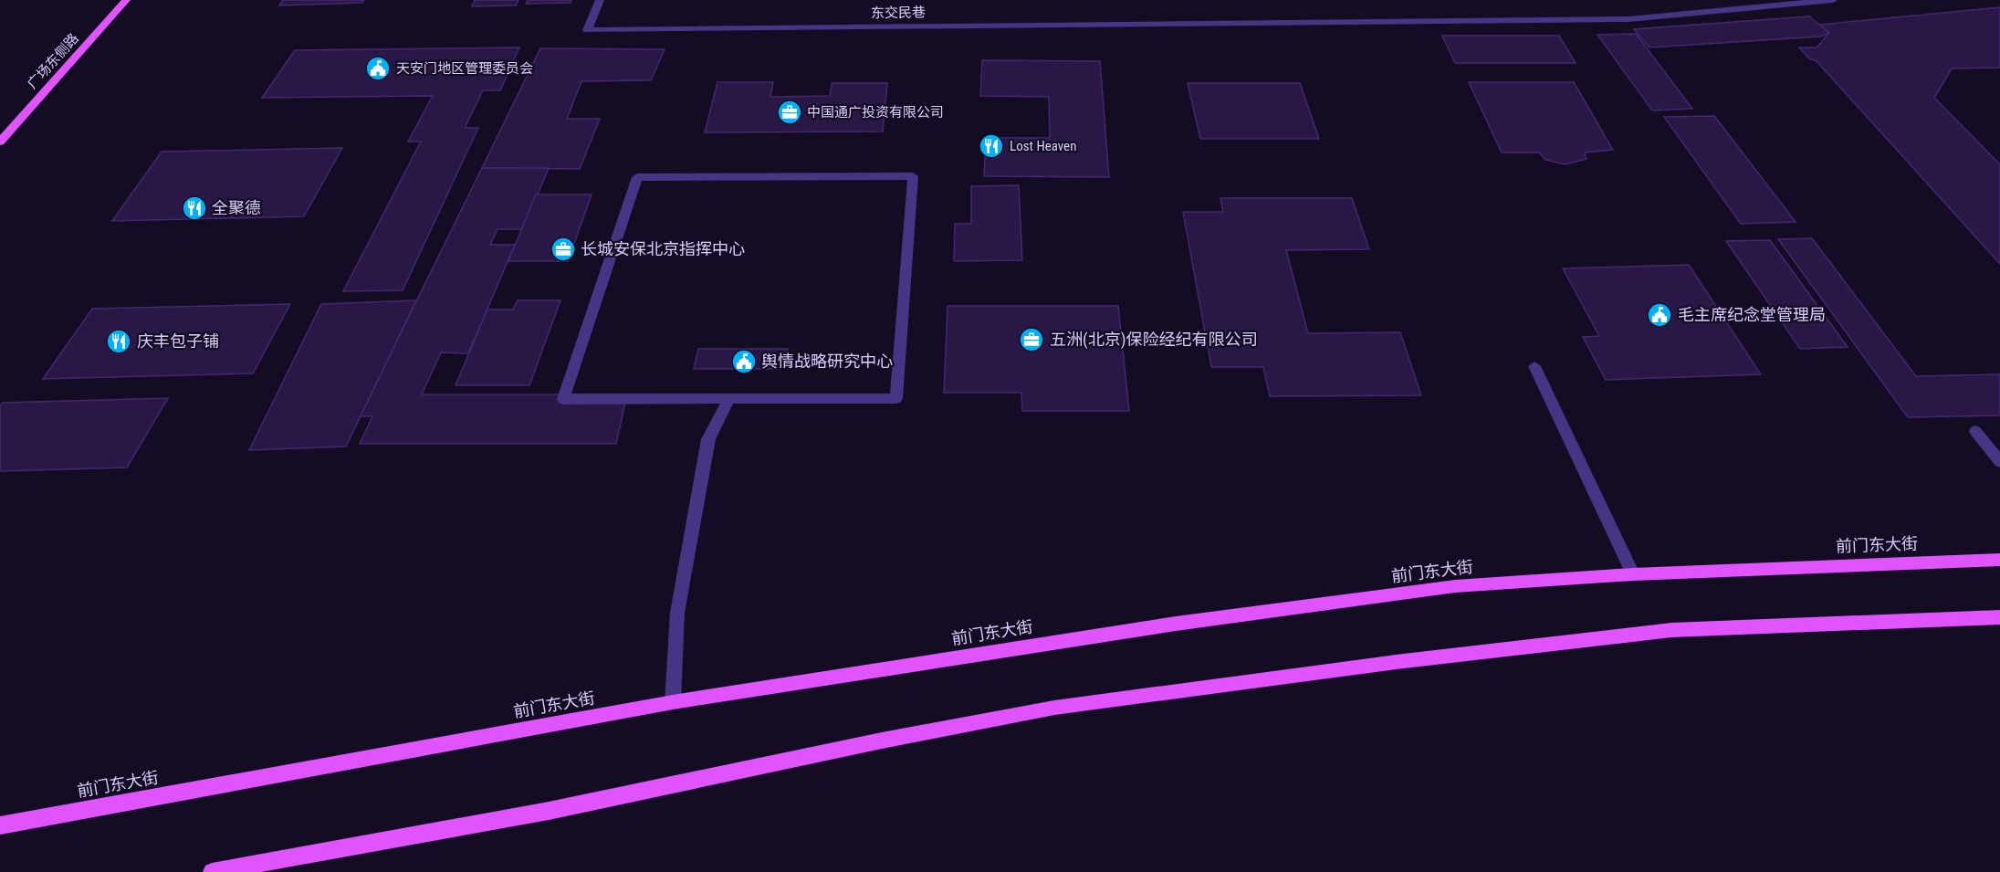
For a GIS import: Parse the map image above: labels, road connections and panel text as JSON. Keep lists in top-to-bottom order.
{
  "streets": {
    "main road": ["广场东侧路", "前门东大街"],
    "street": ["东交民巷"]
  },
  "places": {
    "public building": ["天安门地区管理委员会", "毛主席纪念堂管理局", "舆情战略研究中心"],
    "office": ["中国通广投资有限公司", "长城安保北京指挥中心", "五洲(北京)保险经纪有限公司"],
    "restaurant": ["Lost Heaven", "全聚德", "庆丰包子铺"]
  }
}
